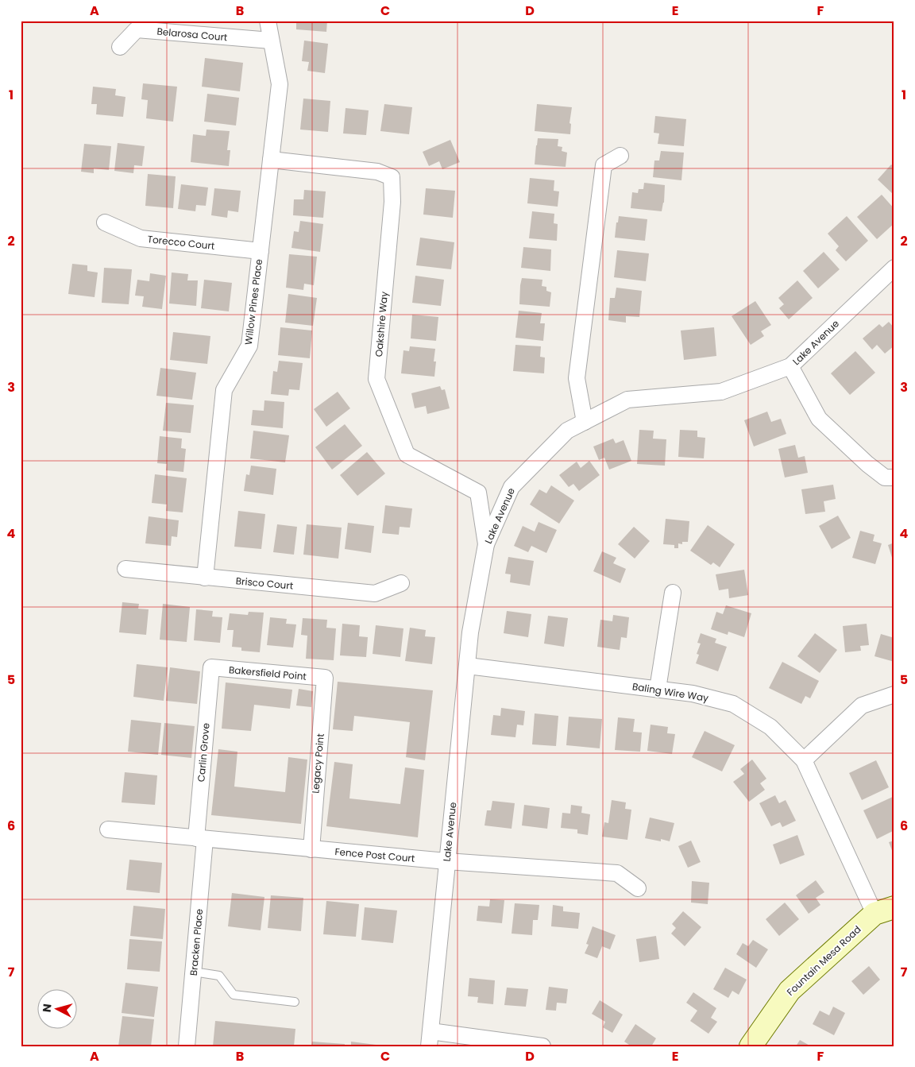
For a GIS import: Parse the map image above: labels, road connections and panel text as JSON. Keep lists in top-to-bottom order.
{
  "streets": {
    "main road": ["Fountain Mesa Road"],
    "street": [
      "Belarosa Court",
      "Torecco Court",
      "Willow Pines Place",
      "Oakshire Way",
      "Lake Avenue",
      "Brisco Court",
      "Bakersfield Point",
      "Baling Wire Way",
      "Carlin Grove",
      "Legacy Point",
      "Fence Post Court",
      "Bracken Place"
    ]
  },
  "crossings": [
    ["Belarosa Court", "Willow Pines Place"],
    ["Torecco Court", "Willow Pines Place"],
    ["Willow Pines Place", "Oakshire Way"],
    ["Willow Pines Place", "Brisco Court"],
    ["Oakshire Way", "Lake Avenue"],
    ["Lake Avenue", "Baling Wire Way"],
    ["Lake Avenue", "Fence Post Court"],
    ["Bakersfield Point", "Carlin Grove"],
    ["Bakersfield Point", "Legacy Point"],
    ["Baling Wire Way", "Fountain Mesa Road"],
    ["Carlin Grove", "Fence Post Court"],
    ["Carlin Grove", "Bracken Place"],
    ["Legacy Point", "Fence Post Court"],
    ["Fence Post Court", "Bracken Place"]
  ],
  "north": "left",
  "grid": {
    "columns": [
      "A",
      "B",
      "C",
      "D",
      "E",
      "F"
    ],
    "rows": [
      "1",
      "2",
      "3",
      "4",
      "5",
      "6",
      "7"
    ]
  }
}
